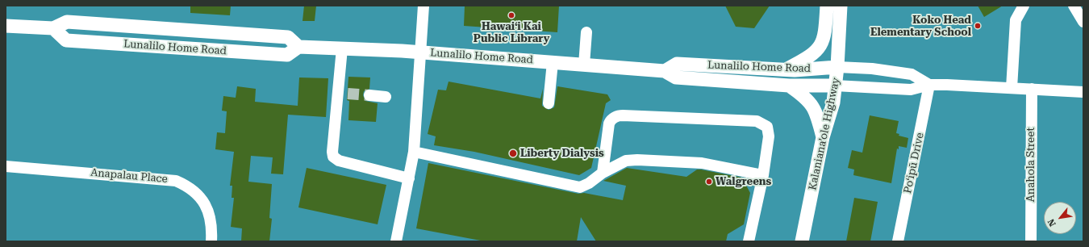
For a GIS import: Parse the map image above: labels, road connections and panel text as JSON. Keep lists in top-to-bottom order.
{
  "streets": {
    "main road": ["Lunalilo Home Road", "Kalaniana’ole Highway"],
    "street": ["Po‘ipū Drive", "Anahola Street", "Anapalau Place"]
  },
  "crossings": [
    ["Lunalilo Home Road", "Kalaniana’ole Highway"],
    ["Lunalilo Home Road", "Po‘ipū Drive"],
    ["Lunalilo Home Road", "Anahola Street"]
  ],
  "places": [
    "Hawaiʻi Kai Public Library",
    "Koko Head Elementary School",
    "Liberty Dialysis",
    "Walgreens"
  ],
  "north": "bottom left"
}
